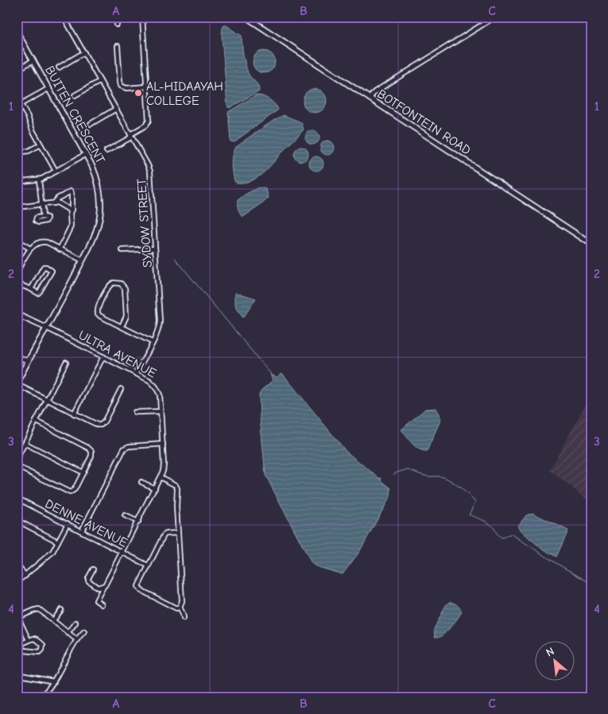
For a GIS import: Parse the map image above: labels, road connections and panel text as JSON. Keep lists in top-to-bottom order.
{
  "streets": {
    "street": [
      "BUITEN CRESCENT",
      "BOTFONTEIN ROAD",
      "SYDOW STREET",
      "ULTRA AVENUE",
      "DENNE AVENUE"
    ]
  },
  "crossings": [
    ["BUITEN CRESCENT", "ULTRA AVENUE"],
    ["SYDOW STREET", "ULTRA AVENUE"],
    ["ULTRA AVENUE", "DENNE AVENUE"]
  ],
  "places": ["AL-HIDAAYAH COLLEGE"],
  "north": "top left",
  "grid": {
    "columns": ["A", "B", "C"],
    "rows": [
      "1",
      "2",
      "3",
      "4"
    ]
  }
}
